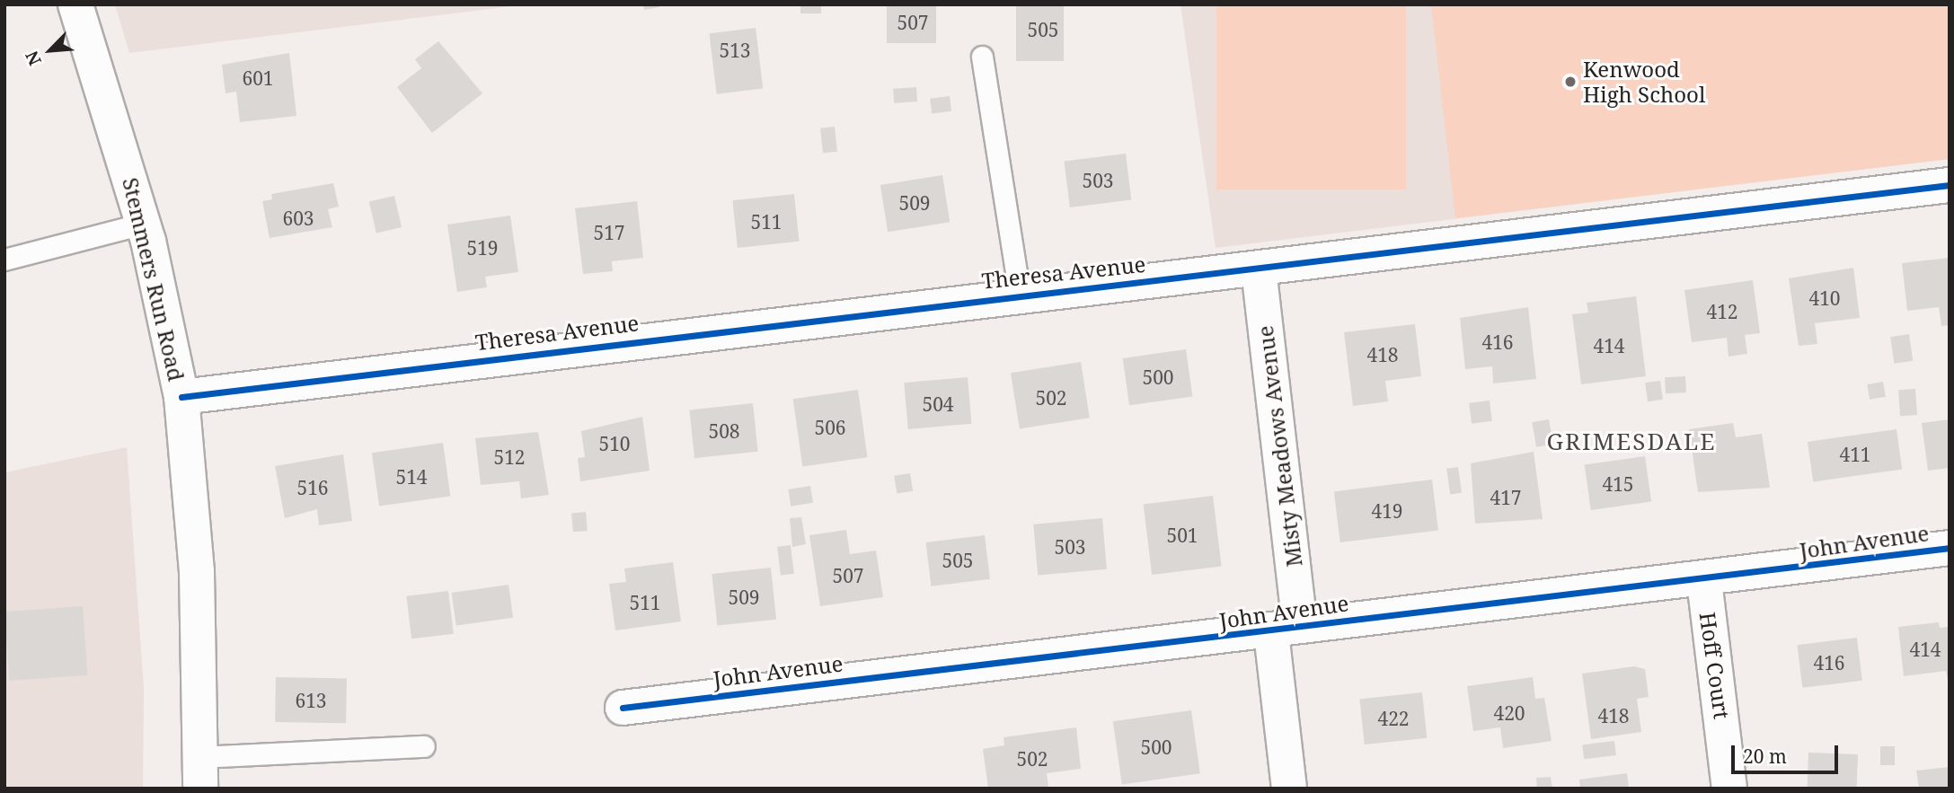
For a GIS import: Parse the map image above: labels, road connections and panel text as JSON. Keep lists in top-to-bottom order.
{
  "streets": {
    "street": [
      "Theresa Avenue",
      "Stemmers Run Road",
      "Misty Meadows Avenue",
      "John Avenue",
      "Hoff Court"
    ]
  },
  "crossings": [
    ["Theresa Avenue", "Stemmers Run Road"],
    ["Theresa Avenue", "Misty Meadows Avenue"],
    ["Misty Meadows Avenue", "John Avenue"],
    ["John Avenue", "Hoff Court"]
  ],
  "districts": ["GRIMESDALE"],
  "places": ["Kenwood High School"],
  "house_numbers": [
    "507",
    "505",
    "513",
    "601",
    "503",
    "509",
    "603",
    "511",
    "517",
    "519",
    "410",
    "412",
    "416",
    "414",
    "418",
    "500",
    "502",
    "504",
    "506",
    "508",
    "510",
    "411",
    "512",
    "514",
    "415",
    "516",
    "417",
    "419",
    "501",
    "503",
    "505",
    "507",
    "509",
    "511",
    "414",
    "416",
    "613",
    "420",
    "418",
    "422",
    "500",
    "502"
  ],
  "scale_bar": "20 m",
  "north": "bottom left"
}
